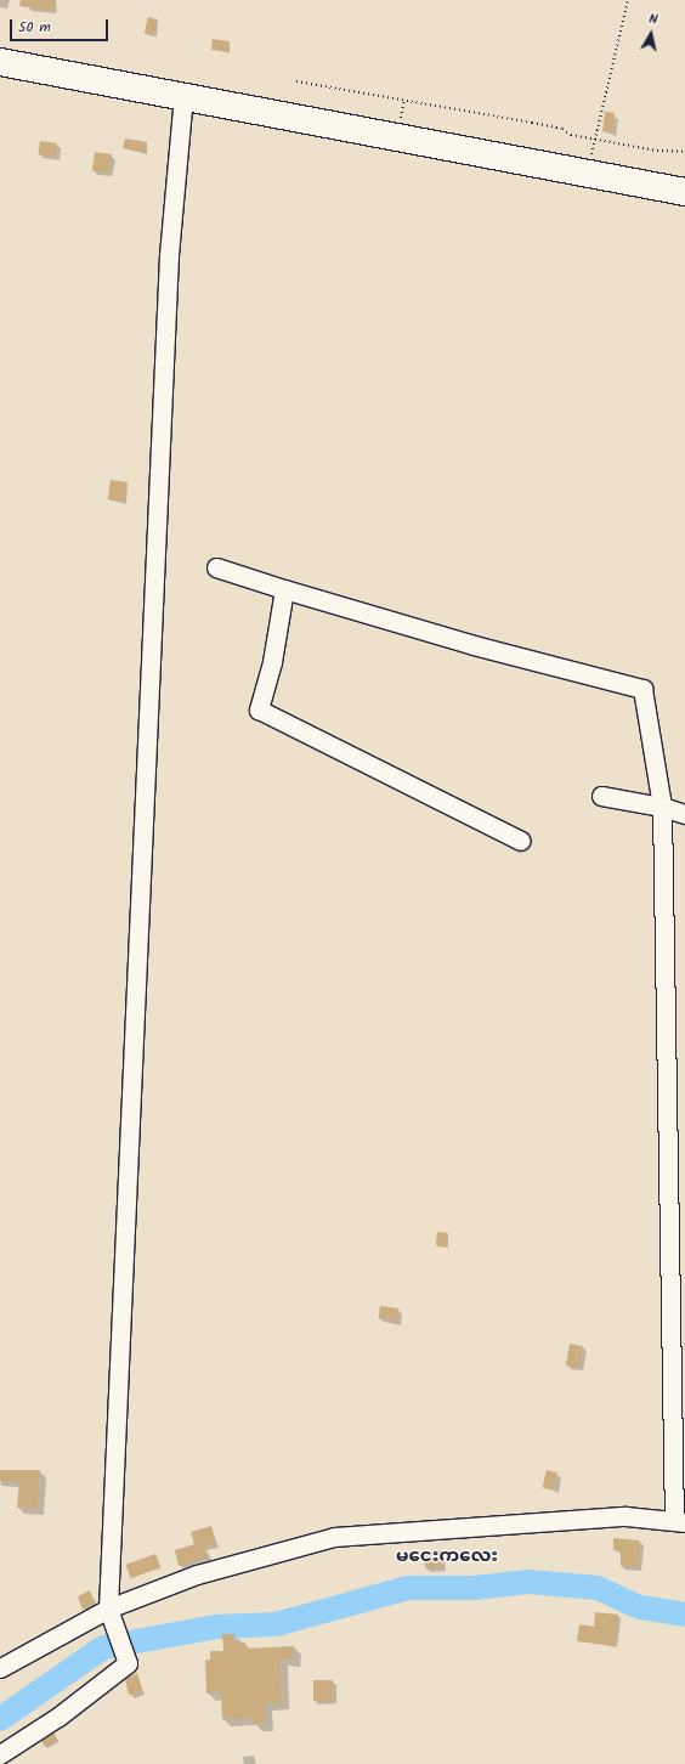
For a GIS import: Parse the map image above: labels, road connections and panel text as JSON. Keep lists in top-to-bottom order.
{
  "districts": ["မငေးကလေး"],
  "scale_bar": "50 m",
  "north": "top"
}
